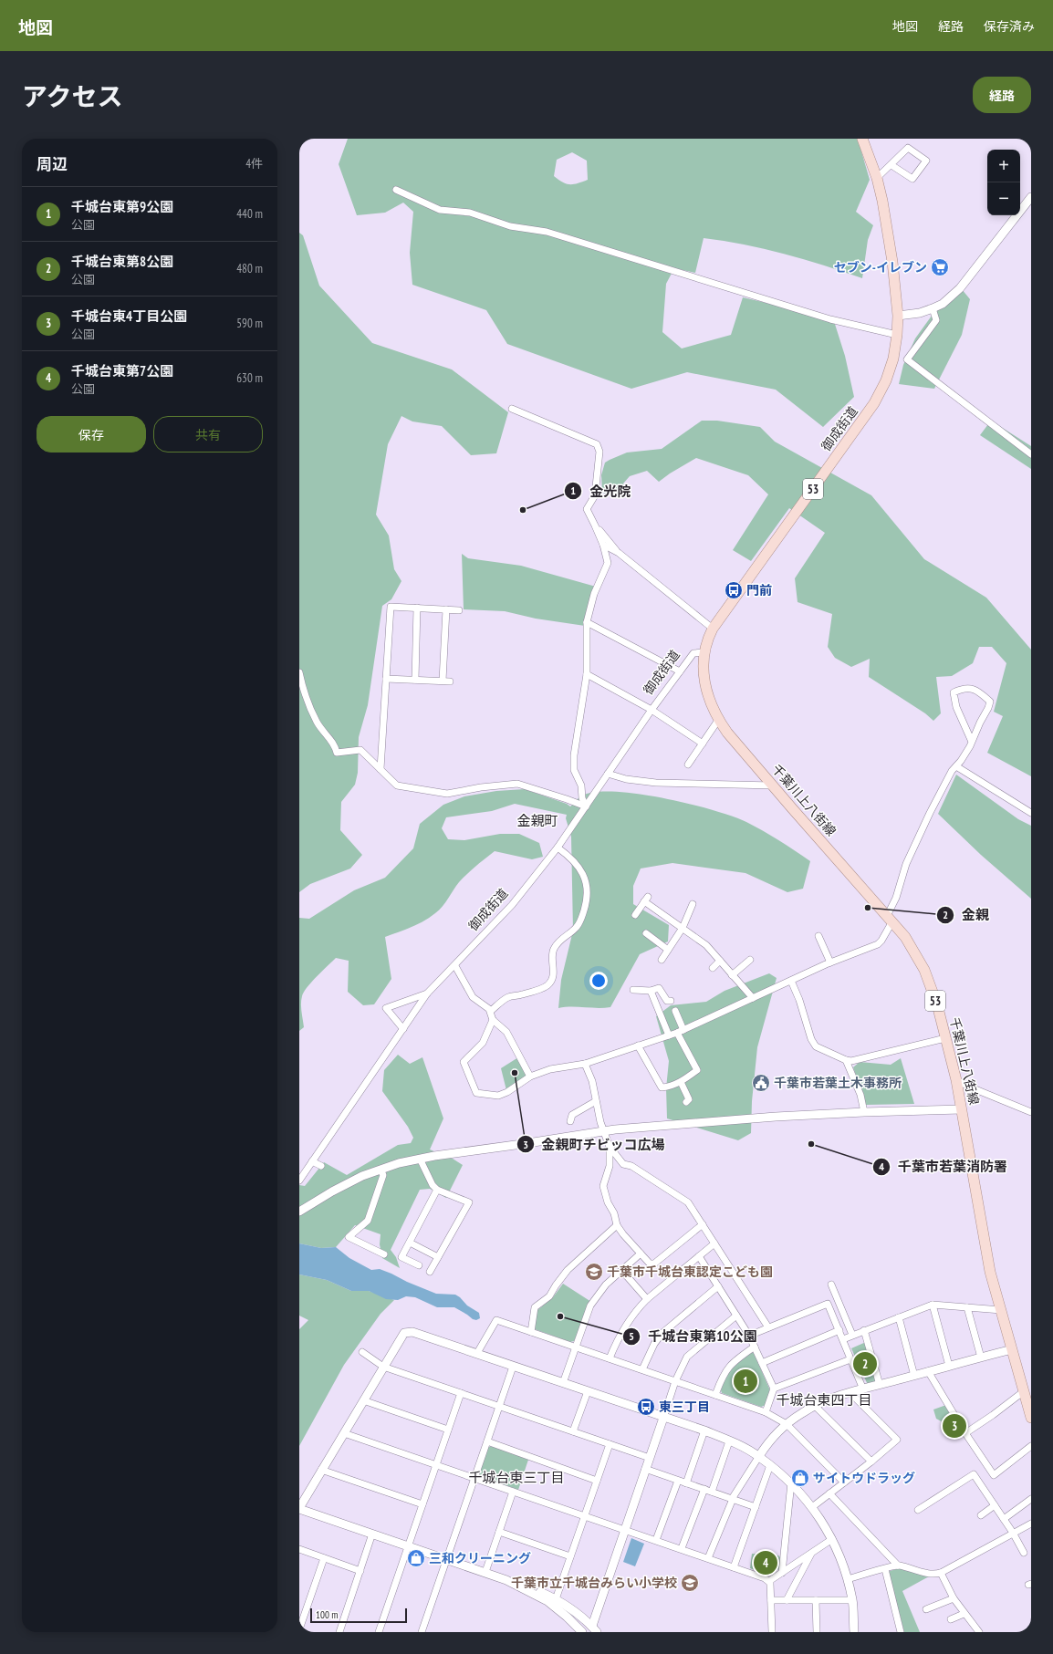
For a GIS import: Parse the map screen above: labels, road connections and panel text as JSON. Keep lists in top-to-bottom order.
{
  "streets": {
    "main road": ["御成街道", "53", "千葉川上八街線"]
  },
  "crossings": [
    ["御成街道", "53"],
    ["御成街道", "千葉川上八街線"]
  ],
  "districts": ["金親町", "千城台東四丁目", "千城台東三丁目"],
  "places": {
    "supermarket": ["セブン-イレブン"],
    "other": [
      "金光院",
      "金親",
      "金親町チビッコ広場",
      "千葉市若葉消防署",
      "千城台東第10公園"
    ],
    "bus stop": ["門前", "東三丁目"],
    "public building": ["千葉市若葉土木事務所"],
    "school or university": ["千葉市千城台東認定こども園", "千葉市立千城台みらい小学校"],
    "shop": ["サイトウドラッグ", "三和クリーニング"]
  },
  "scale_bar": "100 m",
  "page": {
    "header": "地図",
    "nav": ["地図", "経路", "保存済み"],
    "title": "アクセス",
    "buttons": [
      "経路",
      ["保存", "共有"]
    ],
    "heading": ["周辺", "4件"],
    "map_buttons": ["+", "−"],
    "list": [
      {
        "mark": "1",
        "name": "千城台東第9公園",
        "note": "公園",
        "value": "440 m"
      },
      {
        "mark": "2",
        "name": "千城台東第8公園",
        "note": "公園",
        "value": "480 m"
      },
      {
        "mark": "3",
        "name": "千城台東4丁目公園",
        "note": "公園",
        "value": "590 m"
      },
      {
        "mark": "4",
        "name": "千城台東第7公園",
        "note": "公園",
        "value": "630 m"
      }
    ],
    "pins": [
      "2",
      "1",
      "3",
      "4"
    ],
    "scale": "100 m"
  }
}
